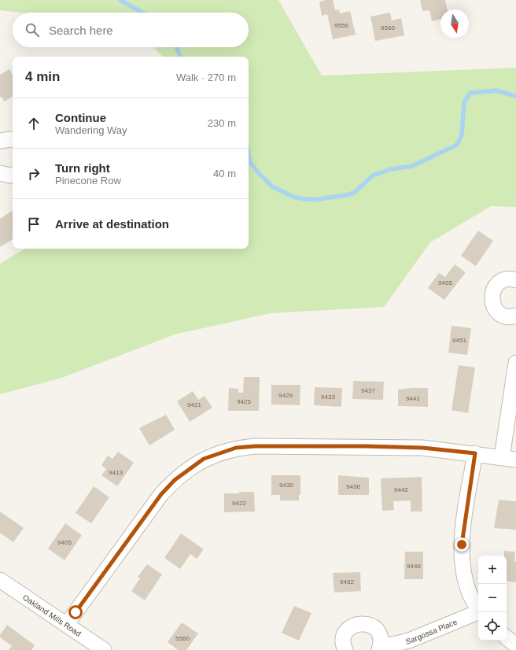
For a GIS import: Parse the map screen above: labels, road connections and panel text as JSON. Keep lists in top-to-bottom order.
{
  "streets": {
    "street": ["Oakland Mills Road", "Sargossa Place"]
  },
  "house_numbers": [
    "9556",
    "9560",
    "9455",
    "9451",
    "9437",
    "9429",
    "9433",
    "9441",
    "9425",
    "9421",
    "9413",
    "9430",
    "9436",
    "9442",
    "9422",
    "9405",
    "9446",
    "9452",
    "5560"
  ],
  "north": "bottom",
  "page": {
    "search": "Search here",
    "heading": ["4 min", "Walk · 270 m"],
    "list": [
      ["Continue", "Wandering Way", "230 m"],
      ["Turn right", "Pinecone Row", "40 m"],
      "Arrive at destination"
    ],
    "map_buttons": ["+", "−"]
  }
}
